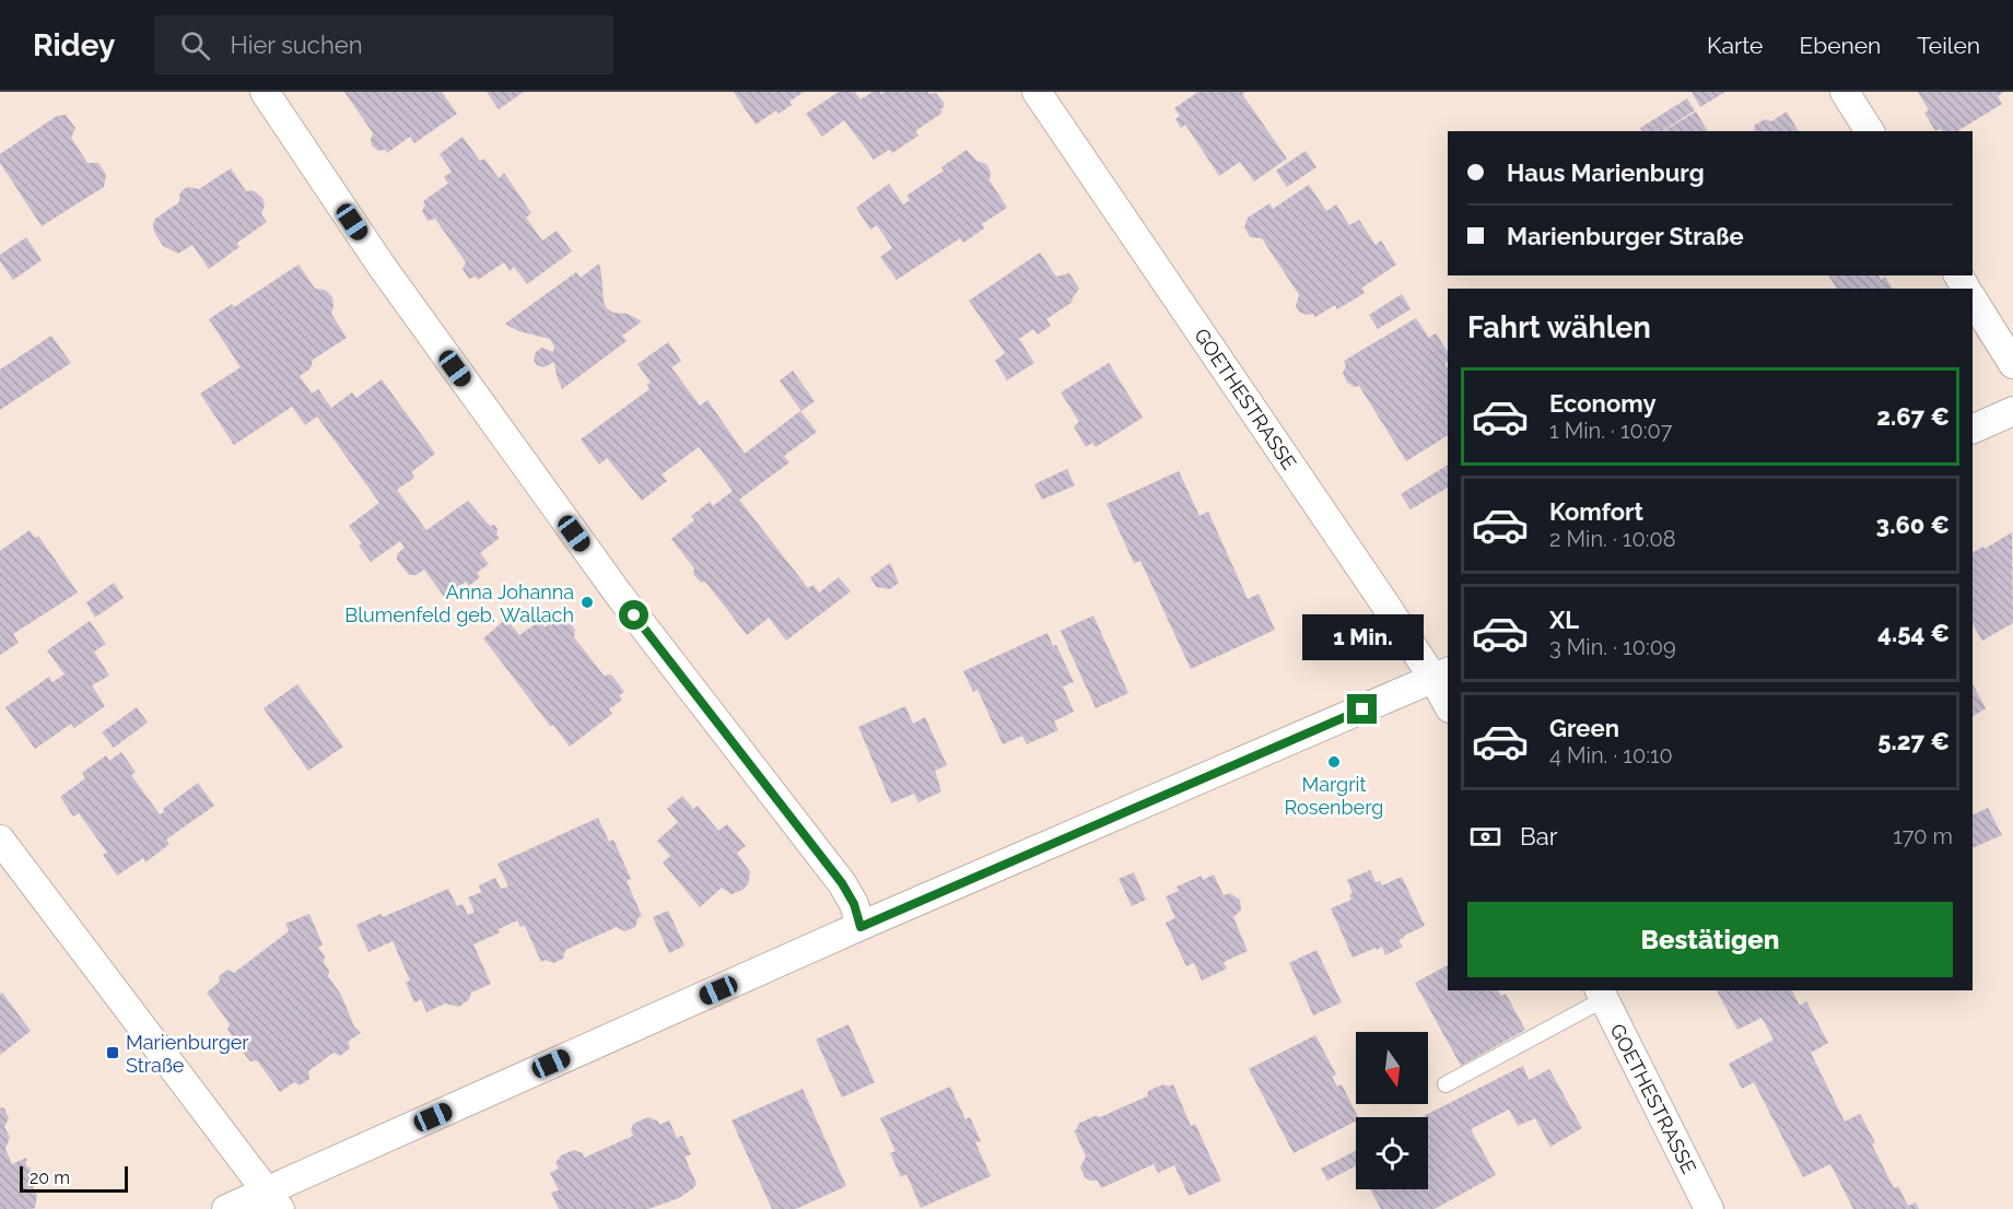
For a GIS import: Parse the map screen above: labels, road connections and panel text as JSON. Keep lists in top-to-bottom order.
{
  "streets": {
    "street": ["GOETHESTRASSE"]
  },
  "places": {
    "other": ["Anna Johanna Blumenfeld geb. Wallach", "Margrit Rosenberg"],
    "transit": ["Marienburger Straße"]
  },
  "scale_bar": "20 m",
  "north": "bottom",
  "page": {
    "header": "Ridey",
    "search": "Hier suchen",
    "nav": ["Karte", "Ebenen", "Teilen"],
    "banner": ["Haus Marienburg", "Marienburger Straße"],
    "heading": "Fahrt wählen",
    "list": [
      {
        "name": "Economy",
        "note": "1 Min. · 10:07",
        "value": "2.67 €"
      },
      {
        "name": "Komfort",
        "note": "2 Min. · 10:08",
        "value": "3.60 €"
      },
      {
        "name": "XL",
        "note": "3 Min. · 10:09",
        "value": "4.54 €"
      },
      {
        "name": "Green",
        "note": "4 Min. · 10:10",
        "value": "5.27 €"
      }
    ],
    "bubble": "1 Min.",
    "pay": ["Bar", "170 m"],
    "buttons": "Bestätigen",
    "scale": "20 m"
  }
}
